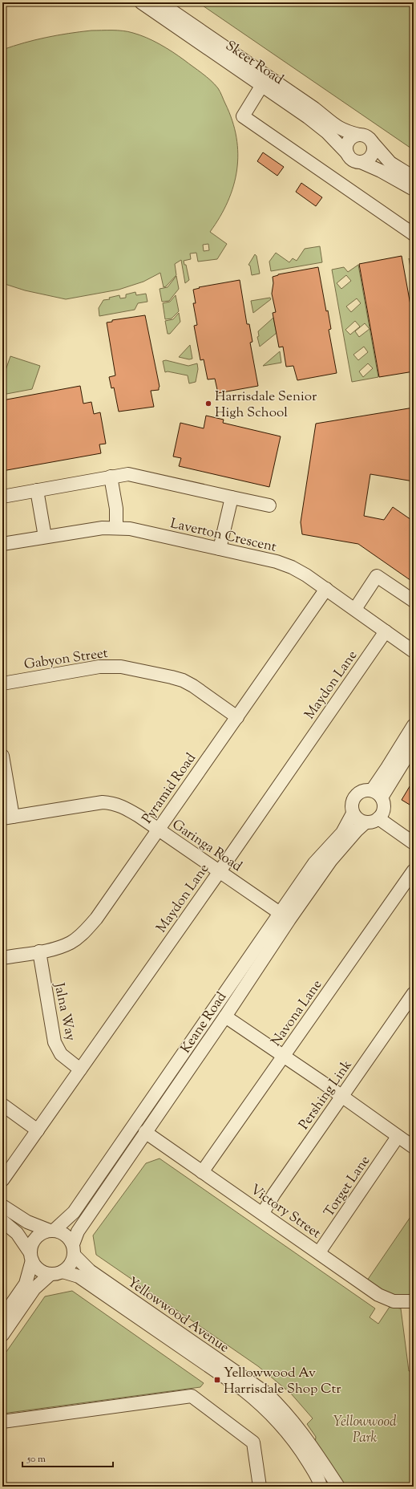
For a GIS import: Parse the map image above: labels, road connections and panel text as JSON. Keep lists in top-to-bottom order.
{
  "streets": {
    "street": [
      "Skeet Road",
      "Laverton Crescent",
      "Gabyon Street",
      "Maydon Lane",
      "Pyramid Road",
      "Garinga Road",
      "Jalna Way",
      "Navona Lane",
      "Keane Road",
      "Pershing Link",
      "Torget Lane",
      "Victory Street",
      "Yellowwood Avenue"
    ]
  },
  "crossings": [
    ["Laverton Crescent", "Maydon Lane"],
    ["Laverton Crescent", "Pyramid Road"],
    ["Gabyon Street", "Pyramid Road"],
    ["Maydon Lane", "Garinga Road"],
    ["Maydon Lane", "Jalna Way"],
    ["Pyramid Road", "Garinga Road"],
    ["Pyramid Road", "Jalna Way"],
    ["Garinga Road", "Keane Road"],
    ["Navona Lane", "Victory Street"],
    ["Keane Road", "Victory Street"],
    ["Keane Road", "Yellowwood Avenue"],
    ["Pershing Link", "Victory Street"],
    ["Torget Lane", "Victory Street"]
  ],
  "parks": ["Yellowwood Park"],
  "places": {
    "other": ["Harrisdale Senior High School"],
    "transit": ["Yellowwood Av Harrisdale Shop Ctr"]
  },
  "scale_bar": "50 m"
}
